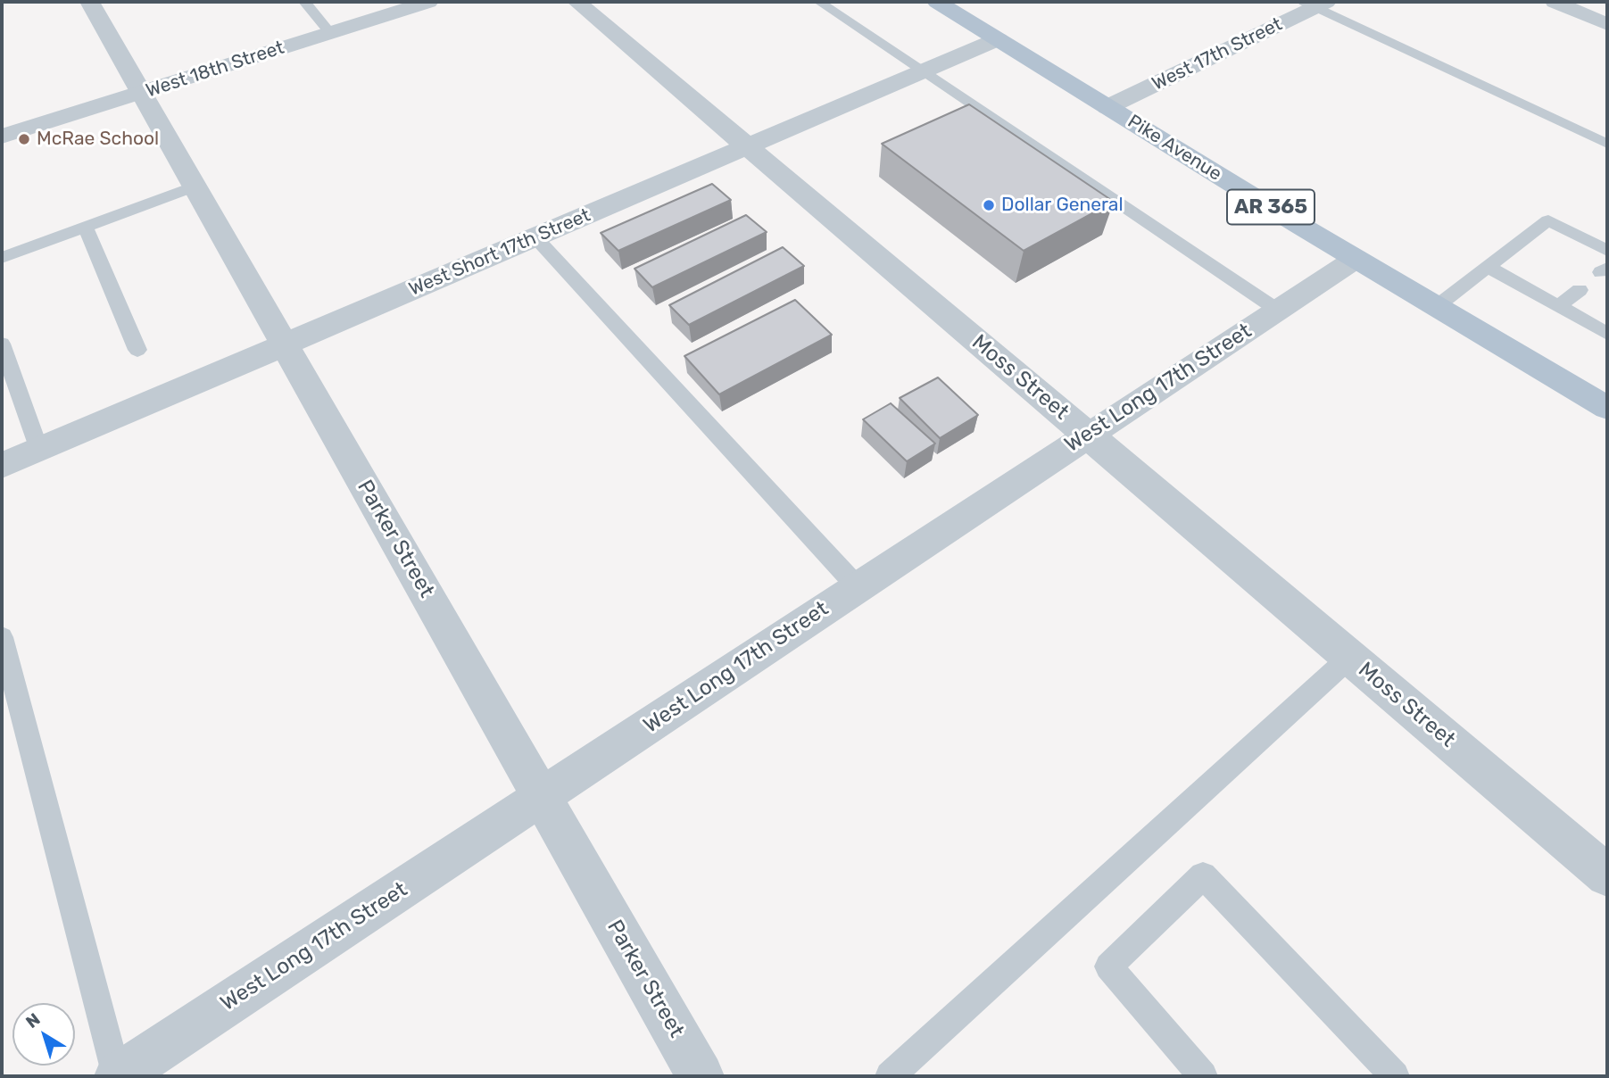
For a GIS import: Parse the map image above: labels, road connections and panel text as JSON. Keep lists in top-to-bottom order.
{
  "streets": {
    "main road": ["Pike Avenue", "AR 365"],
    "street": [
      "West 17th Street",
      "West 18th Street",
      "West Short 17th Street",
      "Moss Street",
      "West Long 17th Street",
      "Parker Street"
    ]
  },
  "crossings": [
    ["West 17th Street", "Pike Avenue"],
    ["West 18th Street", "Parker Street"],
    ["Pike Avenue", "West Short 17th Street"],
    ["Pike Avenue", "West Long 17th Street"],
    ["West Short 17th Street", "Moss Street"],
    ["West Short 17th Street", "Parker Street"],
    ["Moss Street", "West Long 17th Street"],
    ["West Long 17th Street", "Parker Street"]
  ],
  "places": ["McRae School", "Dollar General"],
  "north": "top left"
}
